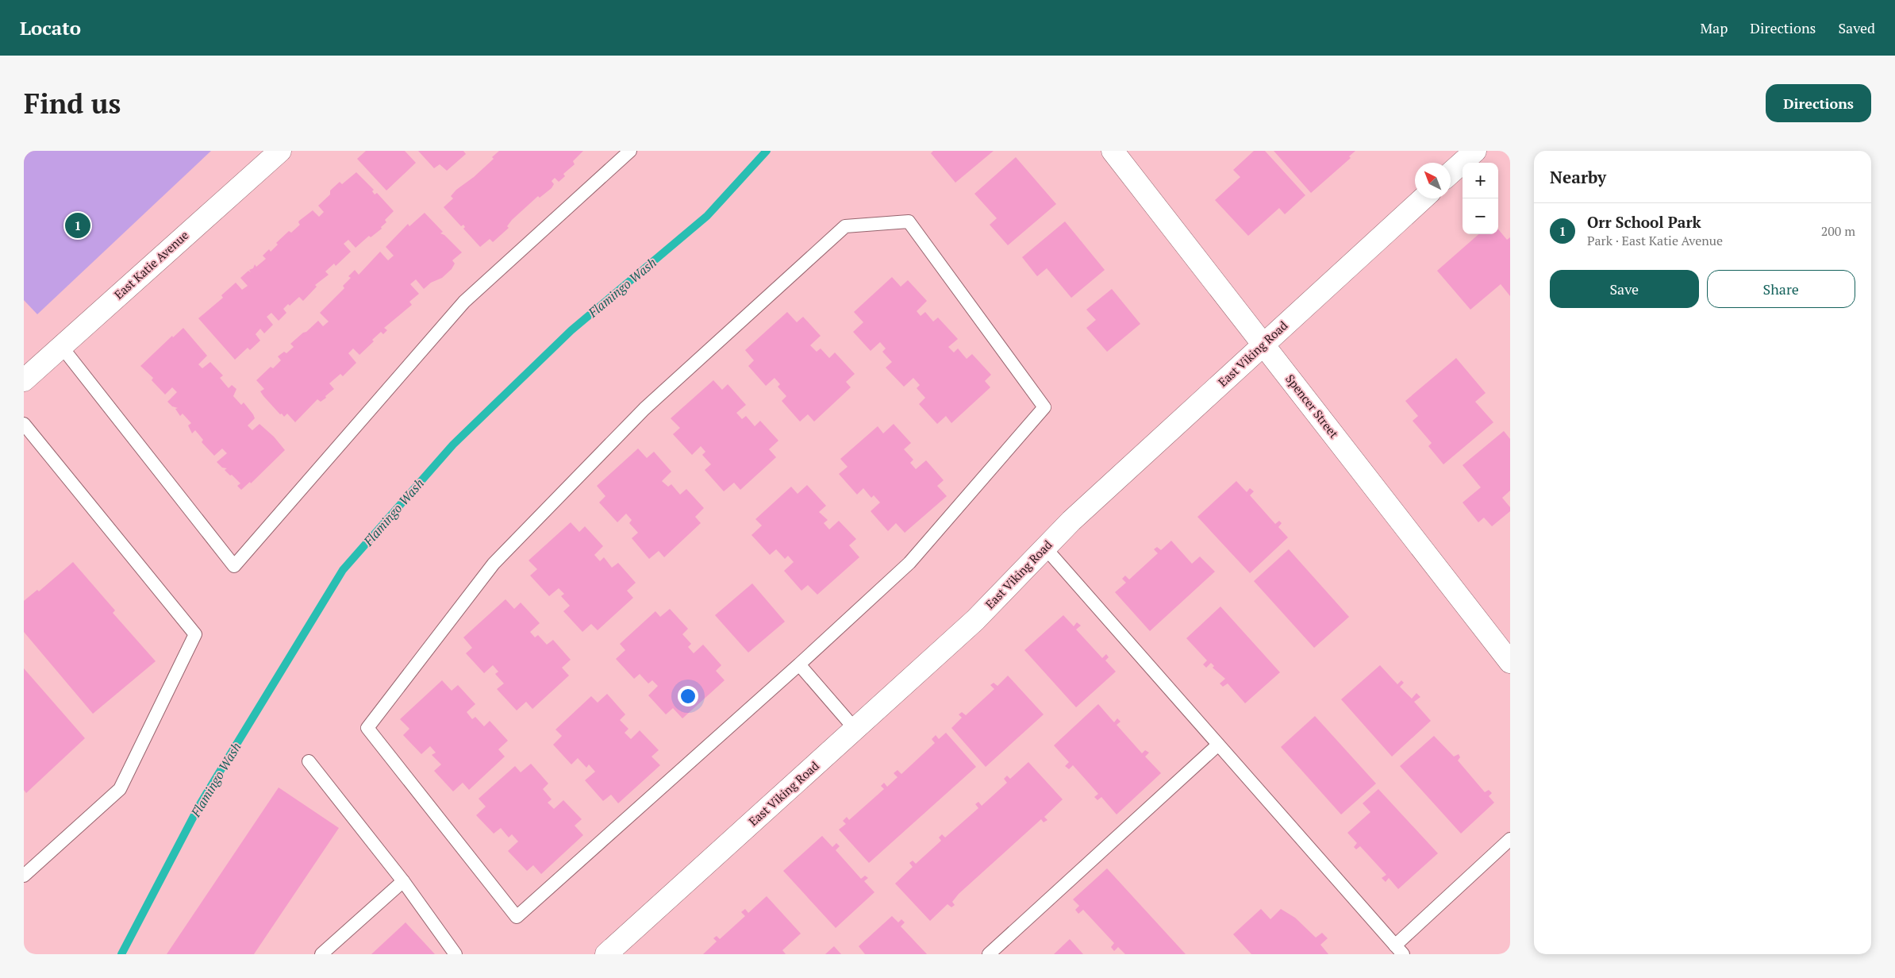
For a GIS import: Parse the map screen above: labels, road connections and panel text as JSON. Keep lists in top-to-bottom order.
{
  "streets": {
    "street": ["East Katie Avenue", "East Viking Road", "Spencer Street"]
  },
  "crossings": [
    ["East Viking Road", "Spencer Street"]
  ],
  "water": ["Flamingo Wash"],
  "north": "top left",
  "page": {
    "header": "Locato",
    "nav": ["Map", "Directions", "Saved"],
    "buttons": [
      "Directions",
      ["Save", "Share"]
    ],
    "title": "Find us",
    "heading": "Nearby",
    "map_buttons": ["+", "−"],
    "list": [
      {
        "mark": "1",
        "name": "Orr School Park",
        "note": "Park · East Katie Avenue",
        "value": "200 m"
      }
    ],
    "pins": "1"
  }
}
